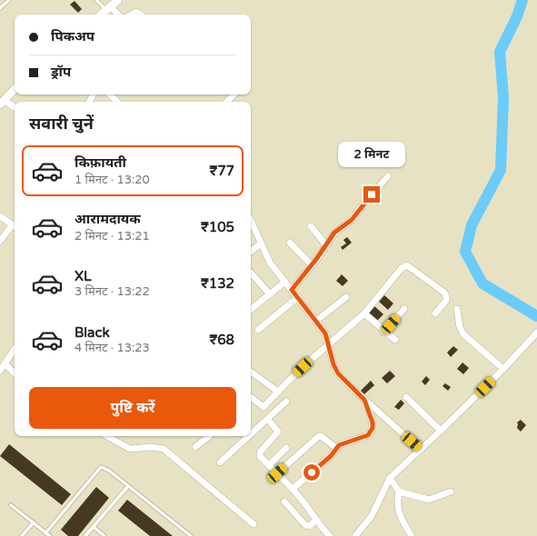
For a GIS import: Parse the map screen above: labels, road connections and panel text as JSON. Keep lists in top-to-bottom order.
{
  "page": {
    "banner": ["पिकअप", "ड्रॉप"],
    "heading": "सवारी चुनें",
    "bubble": "2 मिनट",
    "list": [
      {
        "name": "किफ़ायती",
        "note": "1 मिनट · 13:20",
        "value": "₹77"
      },
      {
        "name": "आरामदायक",
        "note": "2 मिनट · 13:21",
        "value": "₹105"
      },
      {
        "name": "XL",
        "note": "3 मिनट · 13:22",
        "value": "₹132"
      },
      {
        "name": "Black",
        "note": "4 मिनट · 13:23",
        "value": "₹68"
      }
    ],
    "buttons": "पुष्टि करें"
  }
}
